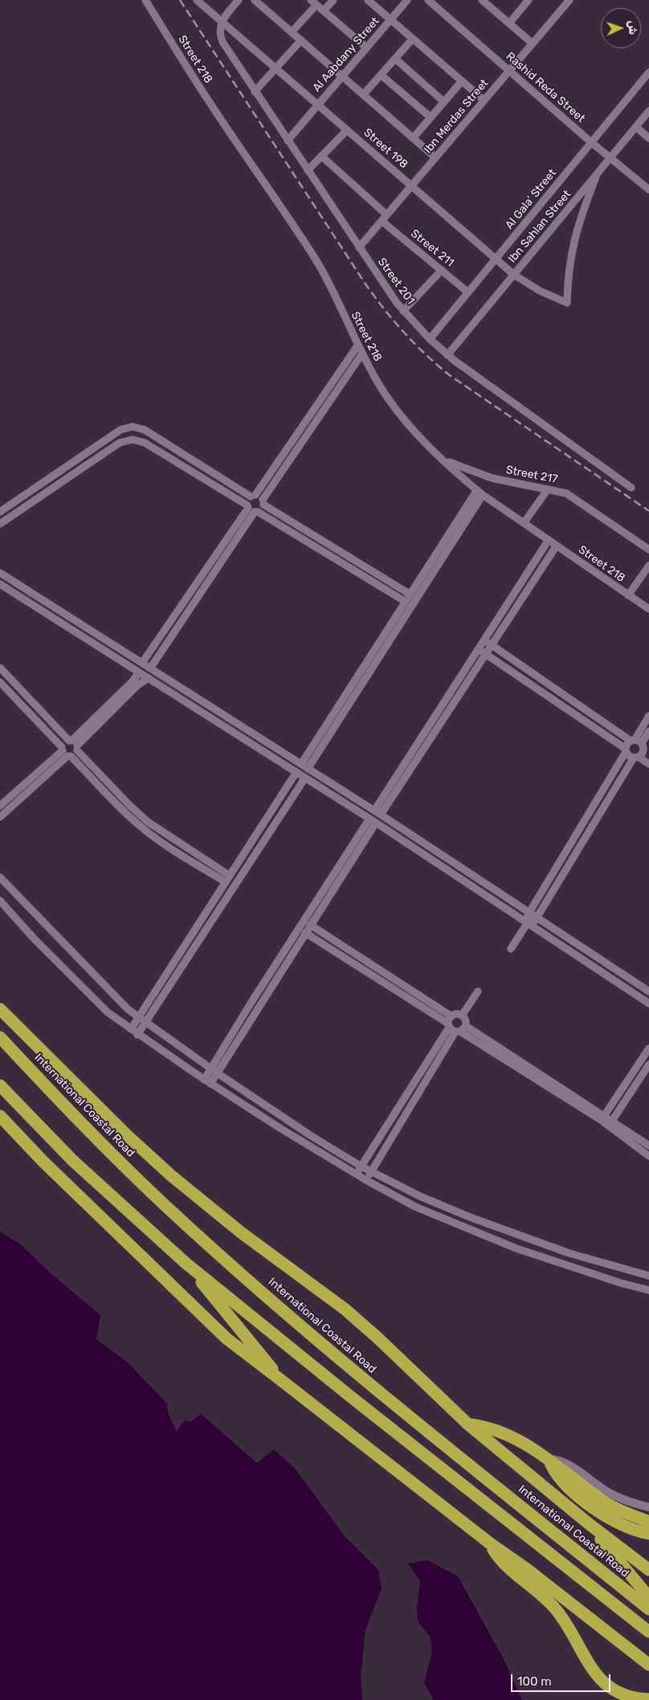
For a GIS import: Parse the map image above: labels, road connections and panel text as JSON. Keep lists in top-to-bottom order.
{
  "streets": {
    "highway": ["International Coastal Road"],
    "street": [
      "Al Aabdany Street",
      "Street 218",
      "Rashid Reda Street",
      "Ibn Merdas Street",
      "Street 198",
      "Al Gala' Street",
      "Ibn Sahlan Street",
      "Street 211",
      "Street 201",
      "Street 217"
    ]
  },
  "crossings": [
    ["Al Aabdany Street", "Street 198"],
    ["Al Aabdany Street", "Street 201"],
    ["Street 218", "Street 217"],
    ["Rashid Reda Street", "Ibn Merdas Street"],
    ["Rashid Reda Street", "Al Gala' Street"],
    ["Rashid Reda Street", "Ibn Sahlan Street"],
    ["Ibn Merdas Street", "Street 198"],
    ["Ibn Merdas Street", "Street 211"],
    ["Ibn Merdas Street", "Street 201"],
    ["Street 198", "Al Gala' Street"],
    ["Street 198", "Ibn Sahlan Street"],
    ["Street 198", "Street 201"],
    ["Al Gala' Street", "Street 211"],
    ["Al Gala' Street", "Street 201"],
    ["Ibn Sahlan Street", "Street 201"]
  ],
  "scale_bar": "100 m",
  "north": "right"
}
